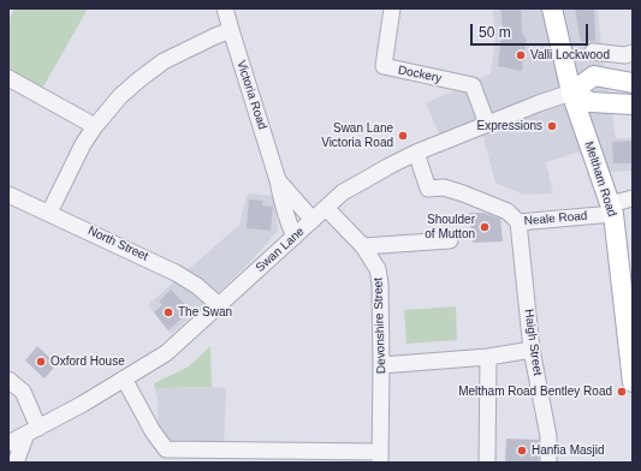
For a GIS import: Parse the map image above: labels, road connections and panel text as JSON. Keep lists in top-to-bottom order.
{
  "streets": {
    "main road": ["Meltham Road"],
    "street": [
      "Dockery",
      "Victoria Road",
      "Neale Road",
      "North Street",
      "Swan Lane",
      "Devonshire Street",
      "Haigh Street"
    ]
  },
  "crossings": [
    ["Dockery", "Swan Lane"],
    ["Victoria Road", "Swan Lane"],
    ["Meltham Road", "Neale Road"],
    ["Meltham Road", "Swan Lane"],
    ["Neale Road", "Swan Lane"],
    ["Neale Road", "Haigh Street"],
    ["North Street", "Swan Lane"],
    ["Swan Lane", "Devonshire Street"]
  ],
  "places": [
    "Valli Lockwood",
    "Expressions",
    "Swan Lane Victoria Road",
    "Shoulder of Mutton",
    "The Swan",
    "Oxford House",
    "Meltham Road Bentley Road",
    "Hanfia Masjid"
  ],
  "scale_bar": "50 m"
}
